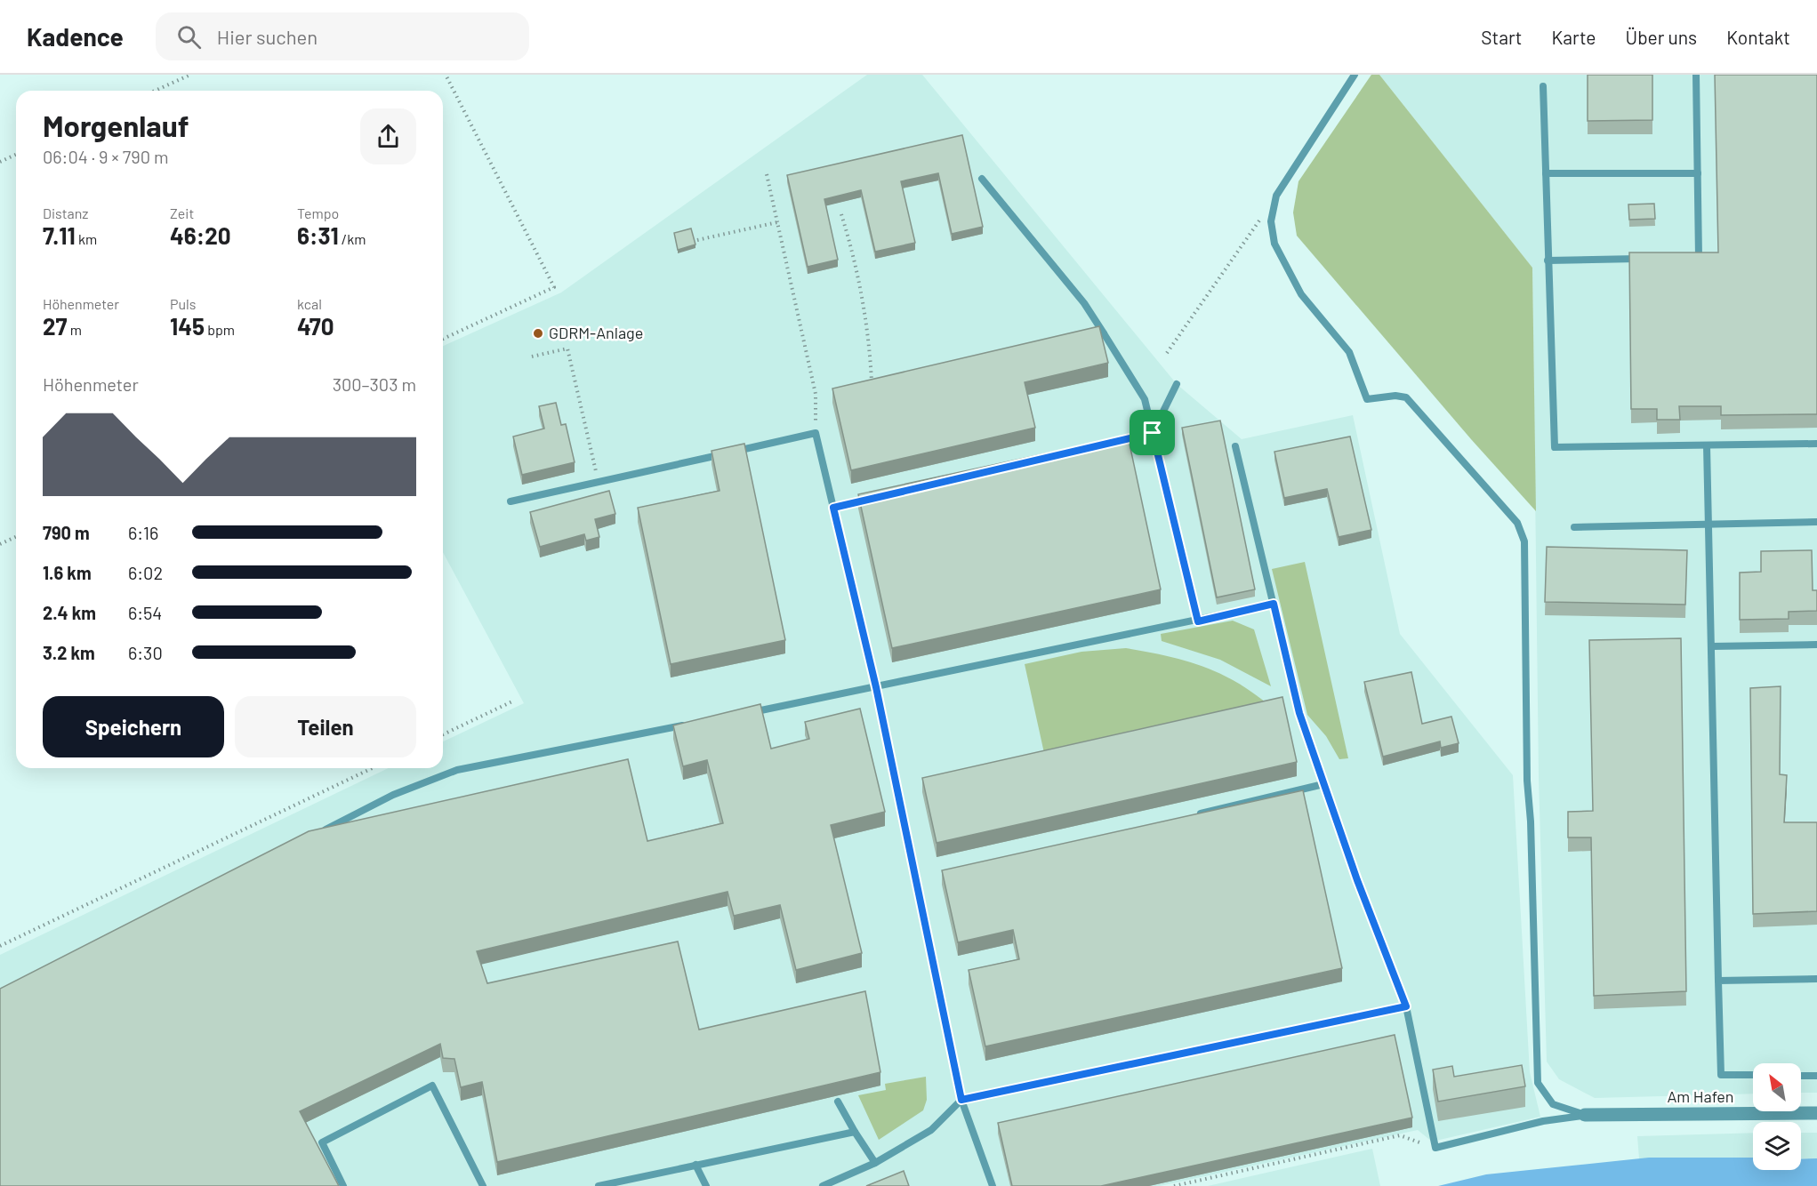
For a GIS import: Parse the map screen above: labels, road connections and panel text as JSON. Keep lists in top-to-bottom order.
{
  "streets": {
    "street": ["Am Hafen"]
  },
  "places": ["GDRM-Anlage"],
  "north": "top left",
  "page": {
    "header": "Kadence",
    "search": "Hier suchen",
    "nav": [
      "Start",
      "Karte",
      "Über uns",
      "Kontakt"
    ],
    "heading": ["Morgenlauf", "06:04 · 9 × 790 m"],
    "stats": [
      ["Distanz", "7.11 km"],
      ["Zeit", "46:20"],
      ["Tempo", "6:31 /km"],
      ["Höhenmeter", "27 m"],
      ["Puls", "145 bpm"],
      ["kcal", "470"]
    ],
    "chart": ["Höhenmeter", "300–303 m"],
    "list": [
      {
        "name": "790 m",
        "note": "6:16"
      },
      {
        "name": "1.6 km",
        "note": "6:02"
      },
      {
        "name": "2.4 km",
        "note": "6:54"
      },
      {
        "name": "3.2 km",
        "note": "6:30"
      }
    ],
    "buttons": ["Speichern", "Teilen"]
  }
}
